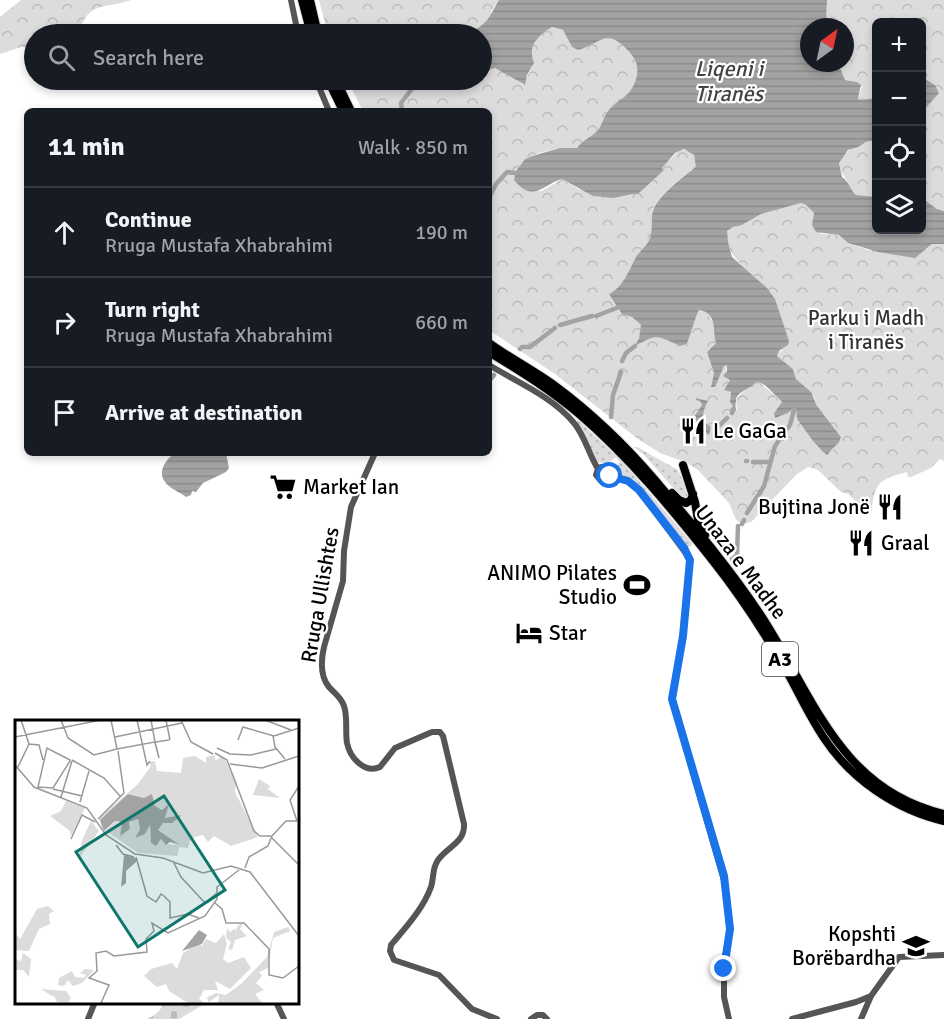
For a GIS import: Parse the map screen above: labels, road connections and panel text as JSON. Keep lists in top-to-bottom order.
{
  "streets": {
    "highway": ["Unaza e Madhe", "A3"],
    "street": ["Rruga Ullishtes"]
  },
  "water": ["Liqeni i Tiranës"],
  "parks": ["Parku i Madh i Tiranës"],
  "places": {
    "restaurant": ["Le GaGa", "Bujtina Jonë", "Graal"],
    "supermarket": ["Market Ian"],
    "sports": ["ANIMO Pilates Studio"],
    "hotel": ["Star"],
    "school or university": ["Kopshti Borëbardha"]
  },
  "north": "top right",
  "page": {
    "map_buttons": ["+", "−"],
    "search": "Search here",
    "heading": ["11 min", "Walk · 850 m"],
    "list": [
      ["Continue", "Rruga Mustafa Xhabrahimi", "190 m"],
      ["Turn right", "Rruga Mustafa Xhabrahimi", "660 m"],
      "Arrive at destination"
    ]
  }
}
